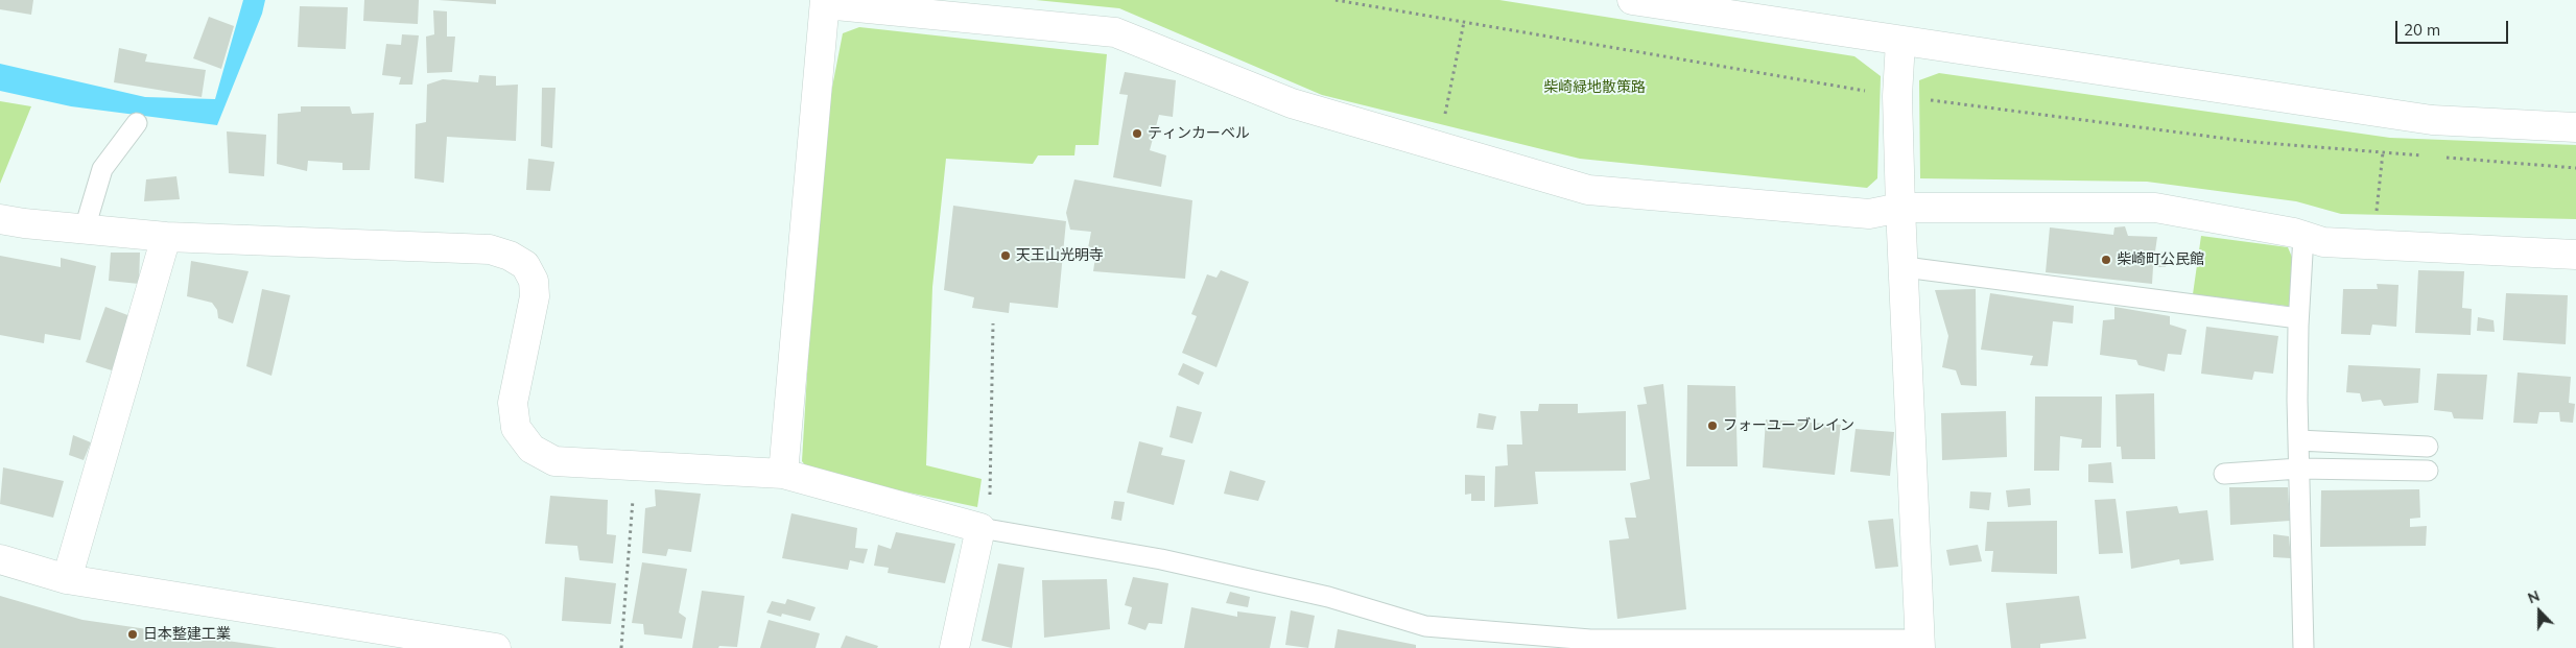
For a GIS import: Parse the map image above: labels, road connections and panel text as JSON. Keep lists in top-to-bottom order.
{
  "parks": ["柴崎緑地散策路"],
  "places": [
    "ティンカーベル",
    "天王山光明寺",
    "柴崎町公民館",
    "フォーユーブレイン",
    "日本整建工業"
  ],
  "scale_bar": "20 m",
  "north": "top"
}
